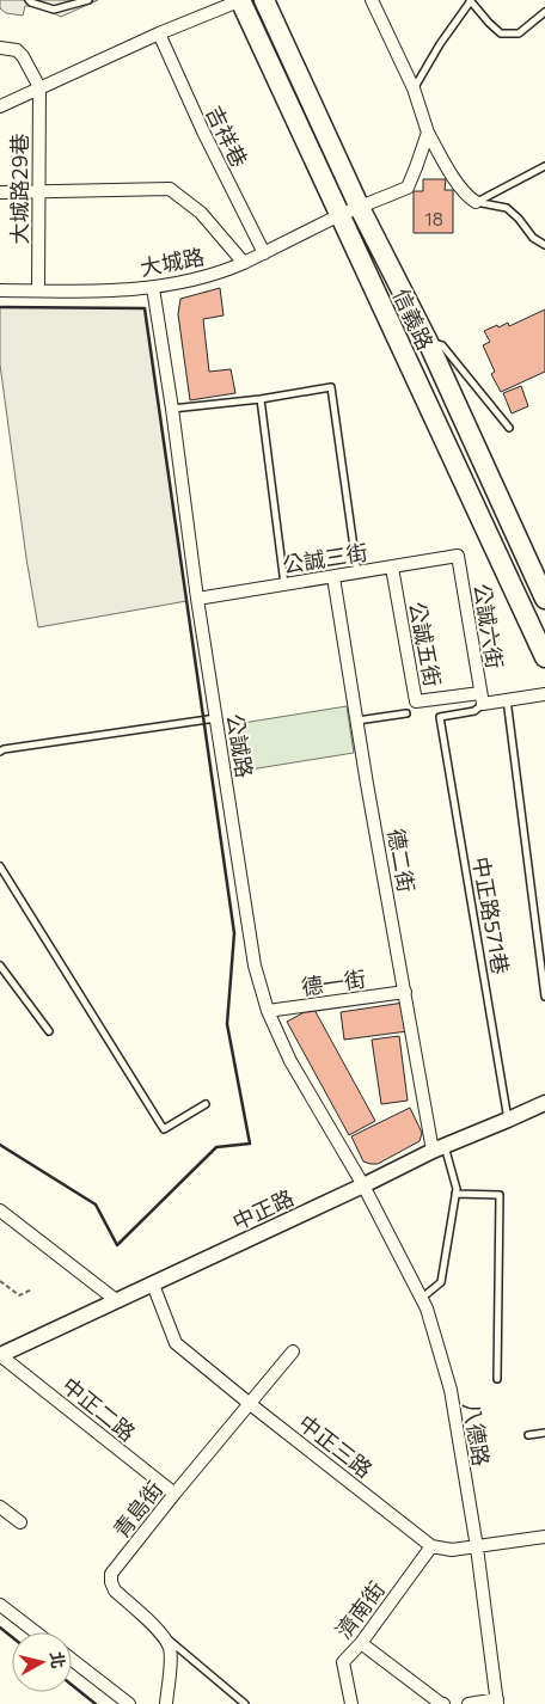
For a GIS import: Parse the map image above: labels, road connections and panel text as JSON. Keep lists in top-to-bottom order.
{
  "streets": {
    "main road": ["信義路"],
    "street": [
      "吉祥巷",
      "大城路29巷",
      "大城路",
      "公誠三街",
      "公誠六街",
      "公誠五街",
      "公誠路",
      "德二街",
      "德一街",
      "中正路",
      "中正二路",
      "八德路",
      "中正三路",
      "青島街",
      "濟南街"
    ],
    "lane": ["中正路571巷"]
  },
  "crossings": [
    ["吉祥巷", "大城路"],
    ["大城路29巷", "大城路"],
    ["大城路", "信義路"],
    ["大城路", "公誠路"],
    ["公誠三街", "公誠六街"],
    ["公誠三街", "公誠五街"],
    ["公誠三街", "公誠路"],
    ["公誠三街", "德二街"],
    ["公誠六街", "公誠五街"],
    ["公誠六街", "中正路571巷"],
    ["公誠五街", "中正路571巷"],
    ["公誠路", "德一街"],
    ["公誠路", "中正路"],
    ["公誠路", "八德路"],
    ["德二街", "德一街"],
    ["德二街", "中正路"],
    ["中正路571巷", "中正路"],
    ["中正路", "中正二路"],
    ["中正路", "八德路"],
    ["中正路", "中正三路"],
    ["中正二路", "青島街"],
    ["中正三路", "青島街"],
    ["中正三路", "濟南街"]
  ],
  "house_numbers": ["18"],
  "north": "right"
}
